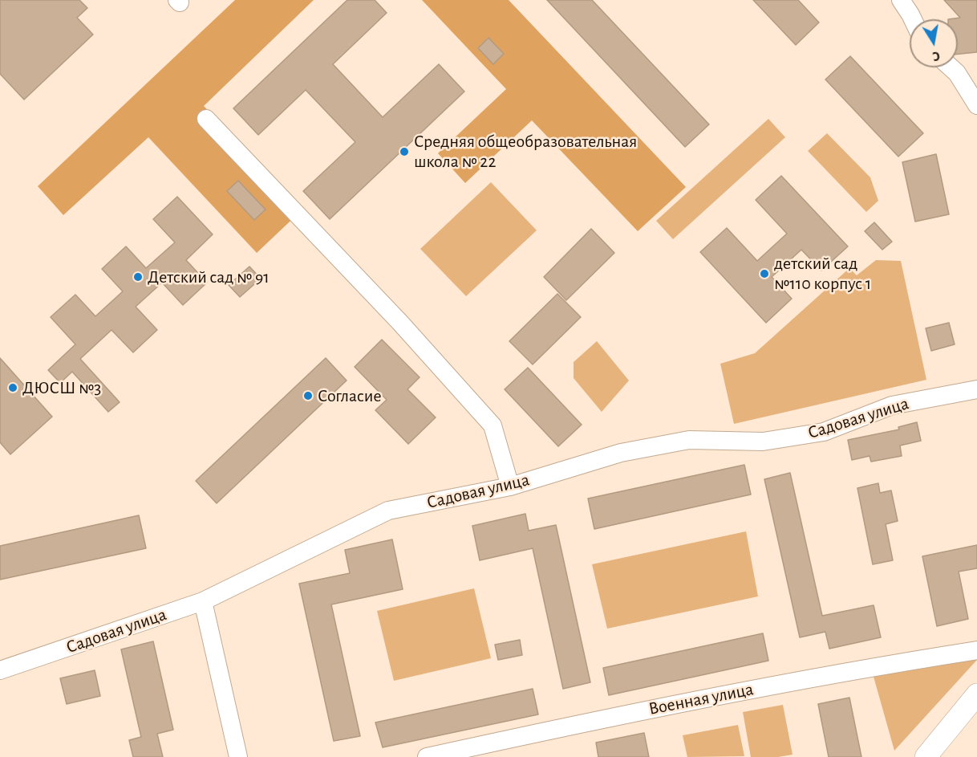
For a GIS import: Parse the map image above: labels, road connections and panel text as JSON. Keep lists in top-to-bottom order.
{
  "streets": {
    "street": ["Садовая улица", "Военная улица"]
  },
  "places": [
    "Средняя общеобразовательная школа № 22",
    "детский сад №110 корпус 1",
    "Детский сад № 91",
    "ДЮСШ №3",
    "Согласие"
  ],
  "north": "bottom"
}
